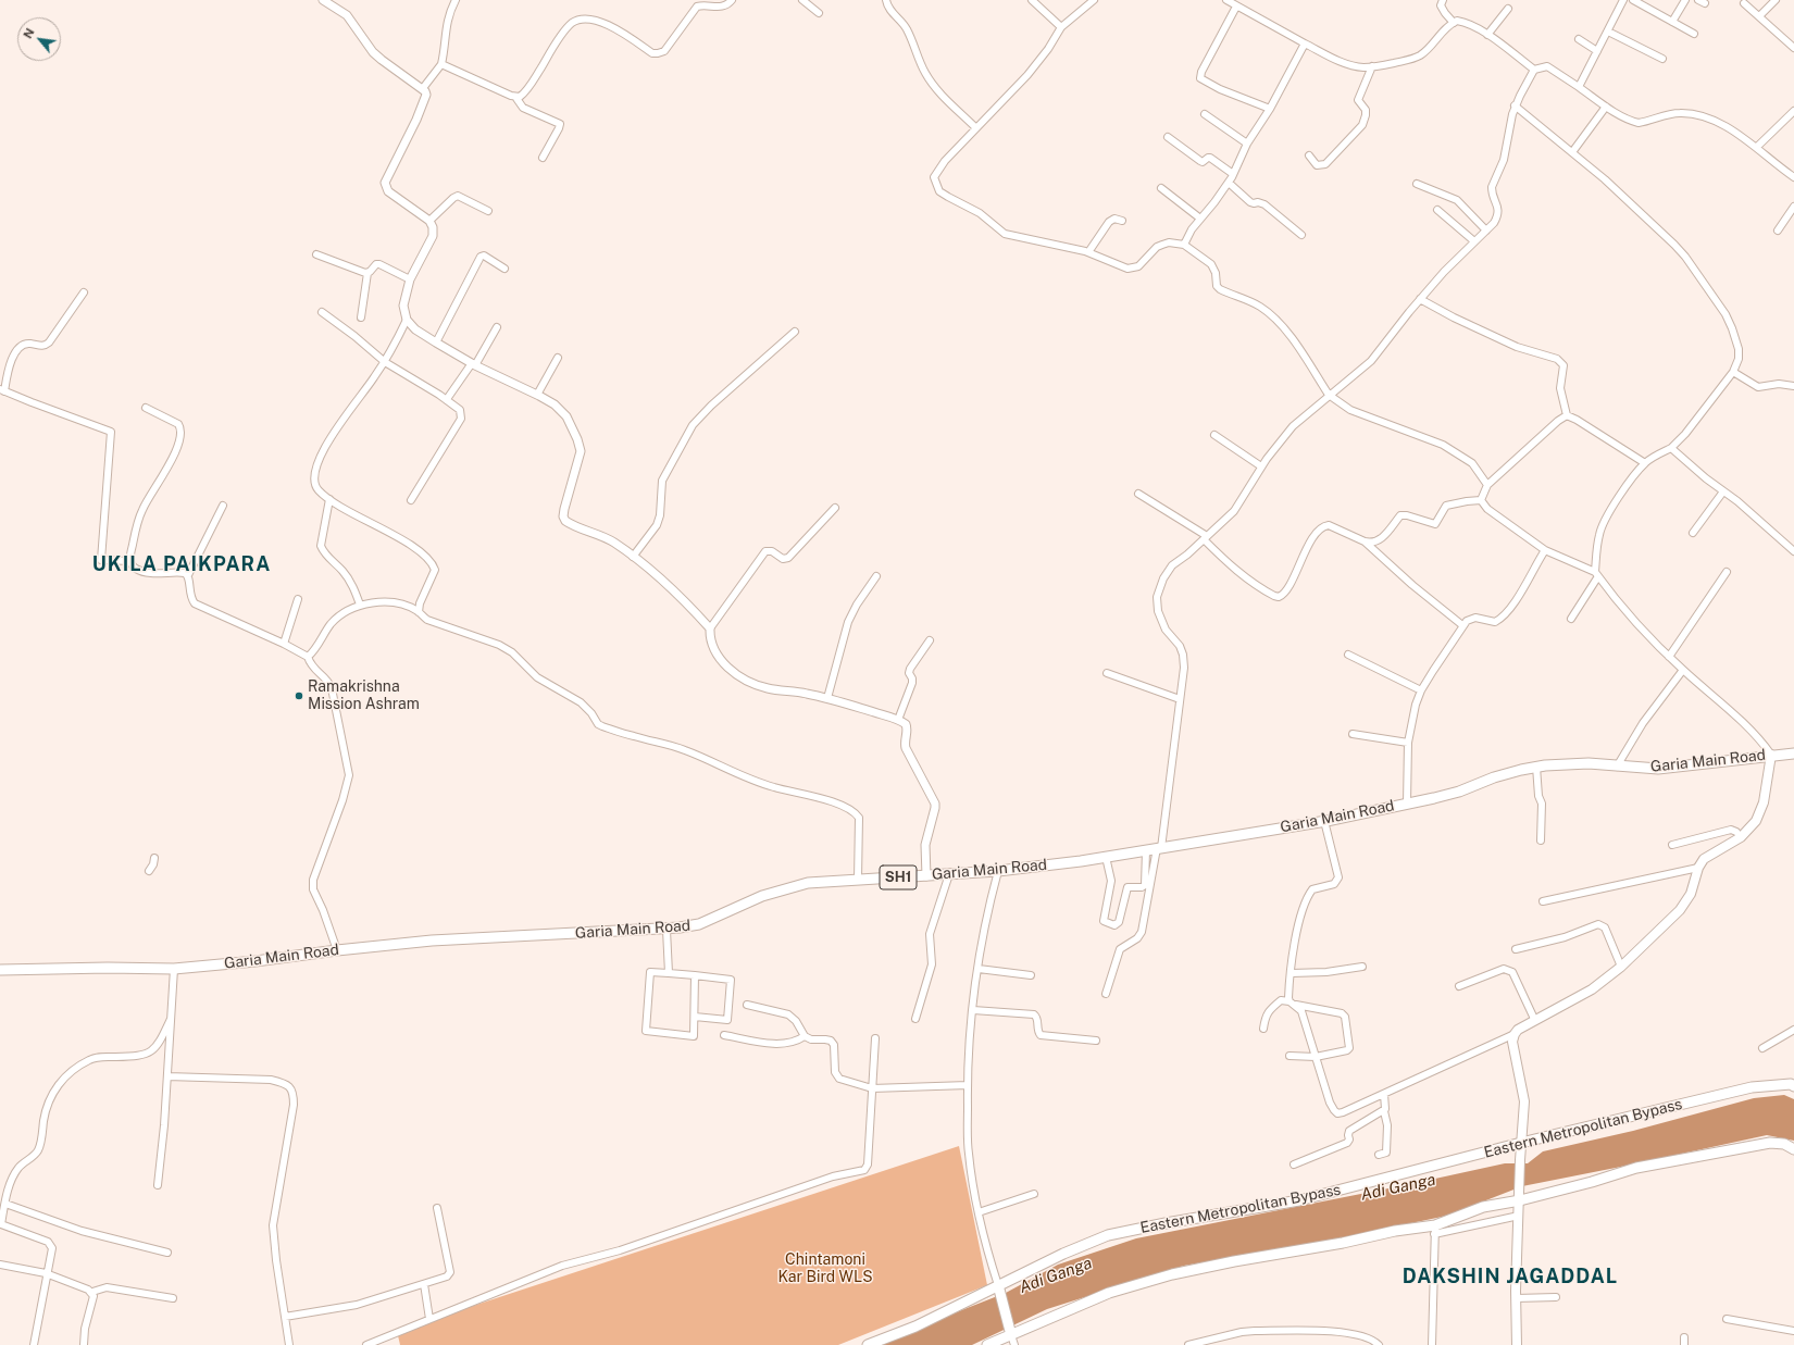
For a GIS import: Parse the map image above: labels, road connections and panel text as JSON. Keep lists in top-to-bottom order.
{
  "streets": {
    "main road": ["Garia Main Road", "SH1", "Eastern Metropolitan Bypass"]
  },
  "districts": ["UKILA PAIKPARA", "DAKSHIN JAGADDAL"],
  "water": ["Adi Ganga"],
  "parks": ["Chintamoni Kar Bird WLS"],
  "places": ["Ramakrishna Mission Ashram"],
  "north": "top left"
}
